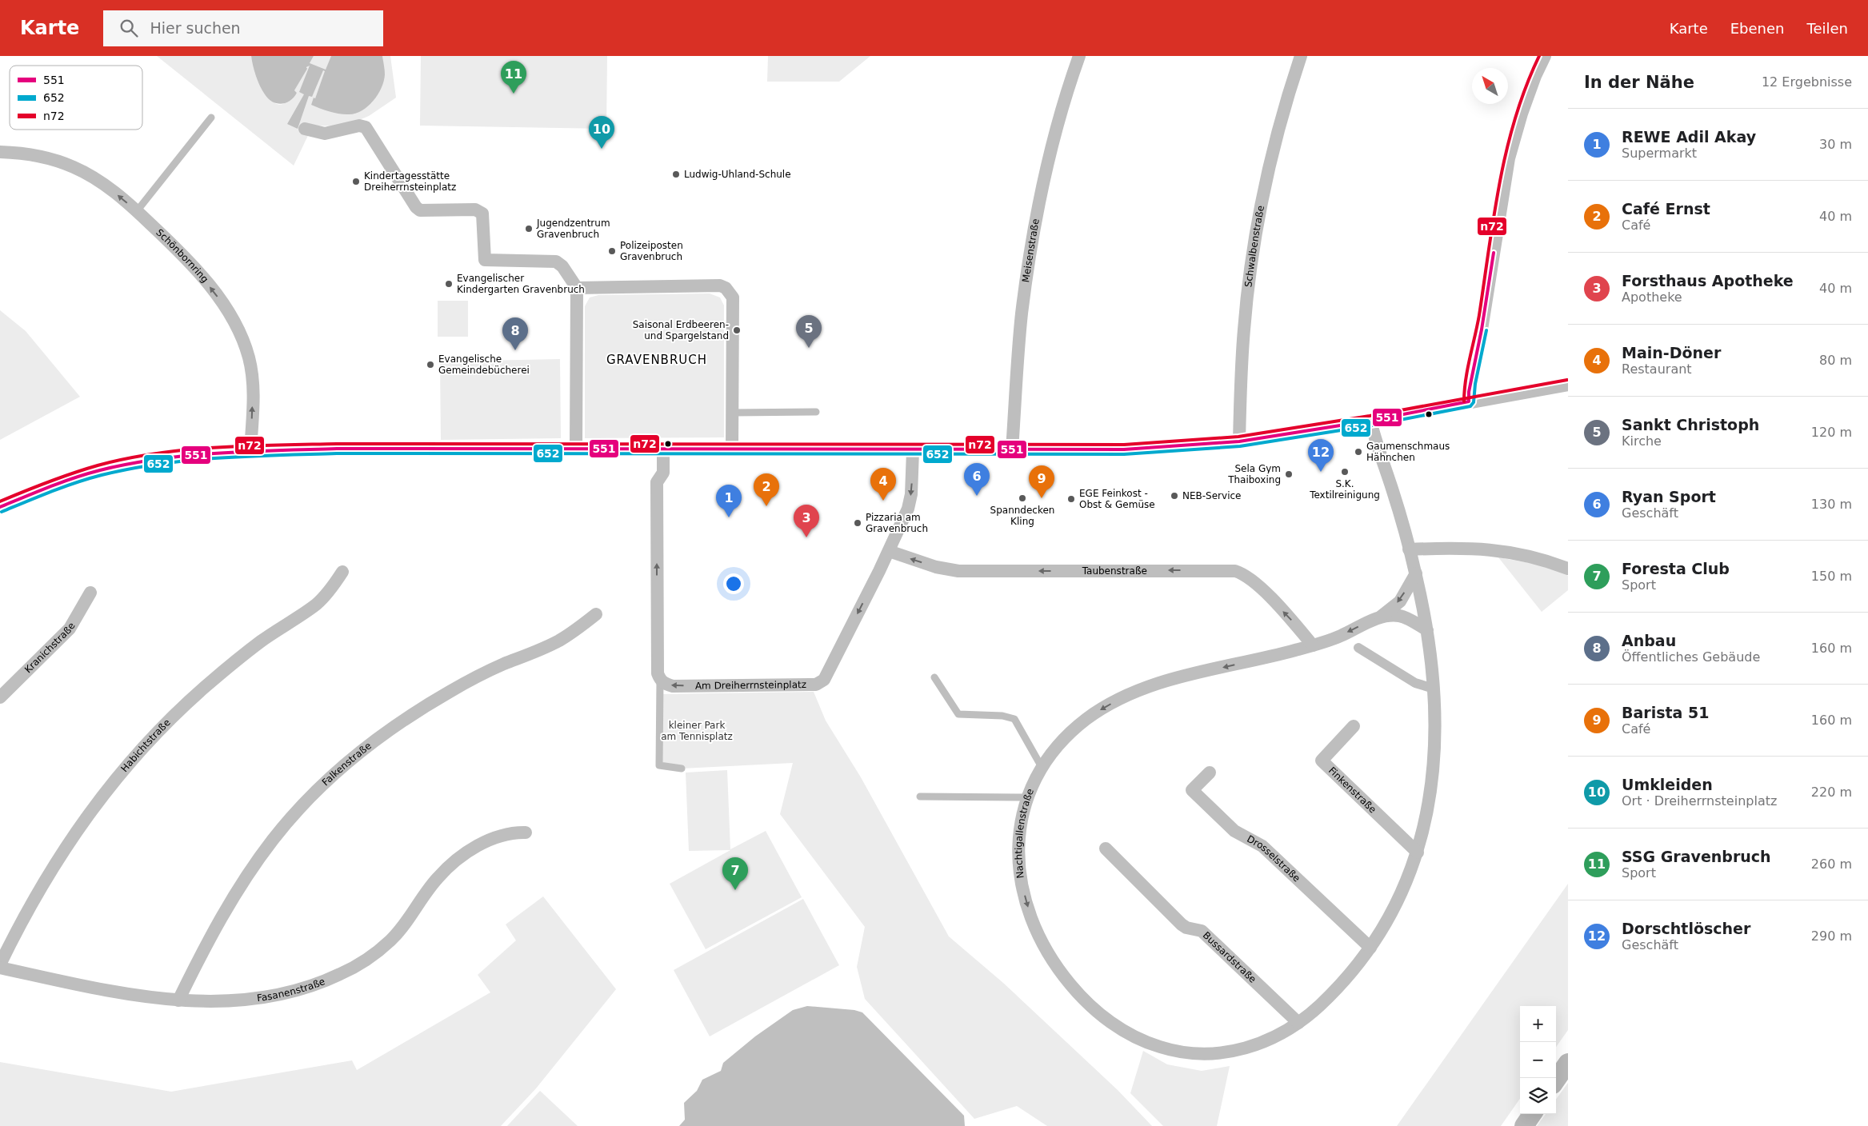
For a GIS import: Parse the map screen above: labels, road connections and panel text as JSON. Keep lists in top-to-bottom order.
{
  "streets": {
    "street": [
      "Schwalbenstraße",
      "Meisenstraße",
      "Schönbornring",
      "Taubenstraße",
      "Kranichstraße",
      "Am Dreiherrnsteinplatz",
      "Habichtstraße",
      "Falkenstraße",
      "Finkenstraße",
      "Nachtigallenstraße",
      "Drosselstraße",
      "Bussardstraße",
      "Fasanenstraße"
    ]
  },
  "crossings": [
    ["Taubenstraße", "Am Dreiherrnsteinplatz"],
    ["Taubenstraße", "Nachtigallenstraße"],
    ["Falkenstraße", "Fasanenstraße"],
    ["Finkenstraße", "Nachtigallenstraße"],
    ["Nachtigallenstraße", "Drosselstraße"],
    ["Nachtigallenstraße", "Bussardstraße"]
  ],
  "one_way": ["Schönbornring", "Taubenstraße", "Am Dreiherrnsteinplatz"],
  "districts": ["GRAVENBRUCH"],
  "parks": ["kleiner Park am Tennisplatz"],
  "places": [
    "Ludwig-Uhland-Schule",
    "Kindertagesstätte Dreiherrnsteinplatz",
    "Jugendzentrum Gravenbruch",
    "Polizeiposten Gravenbruch",
    "Evangelischer Kindergarten Gravenbruch",
    "Saisonal Erdbeeren- und Spargelstand",
    "Evangelische Gemeindebücherei",
    "Gaumenschmaus Hähnchen",
    "S.K. Textilreinigung",
    "Sela Gym Thaiboxing",
    "NEB-Service",
    "Spanndecken Kling",
    "EGE Feinkost - Obst & Gemüse",
    "Pizzaria am Gravenbruch"
  ],
  "lines": ["transit line n72", "transit line 551", "transit line 652"],
  "legend": ["551", "652", "n72"],
  "north": "top left",
  "page": {
    "header": "Karte",
    "search": "Hier suchen",
    "nav": ["Karte", "Ebenen", "Teilen"],
    "heading": ["In der Nähe", "12 Ergebnisse"],
    "pins": [
      "11",
      "10",
      "5",
      "8",
      "12",
      "6",
      "9",
      "4",
      "2",
      "1",
      "3",
      "7"
    ],
    "list": [
      {
        "mark": "1",
        "name": "REWE Adil Akay",
        "note": "Supermarkt",
        "value": "30 m"
      },
      {
        "mark": "2",
        "name": "Café Ernst",
        "note": "Café",
        "value": "40 m"
      },
      {
        "mark": "3",
        "name": "Forsthaus Apotheke",
        "note": "Apotheke",
        "value": "40 m"
      },
      {
        "mark": "4",
        "name": "Main-Döner",
        "note": "Restaurant",
        "value": "80 m"
      },
      {
        "mark": "5",
        "name": "Sankt Christoph",
        "note": "Kirche",
        "value": "120 m"
      },
      {
        "mark": "6",
        "name": "Ryan Sport",
        "note": "Geschäft",
        "value": "130 m"
      },
      {
        "mark": "7",
        "name": "Foresta Club",
        "note": "Sport",
        "value": "150 m"
      },
      {
        "mark": "8",
        "name": "Anbau",
        "note": "Öffentliches Gebäude",
        "value": "160 m"
      },
      {
        "mark": "9",
        "name": "Barista 51",
        "note": "Café",
        "value": "160 m"
      },
      {
        "mark": "10",
        "name": "Umkleiden",
        "note": "Ort · Dreiherrnsteinplatz",
        "value": "220 m"
      },
      {
        "mark": "11",
        "name": "SSG Gravenbruch",
        "note": "Sport",
        "value": "260 m"
      },
      {
        "mark": "12",
        "name": "Dorschtlöscher",
        "note": "Geschäft",
        "value": "290 m"
      }
    ],
    "map_buttons": ["+", "−"]
  }
}
